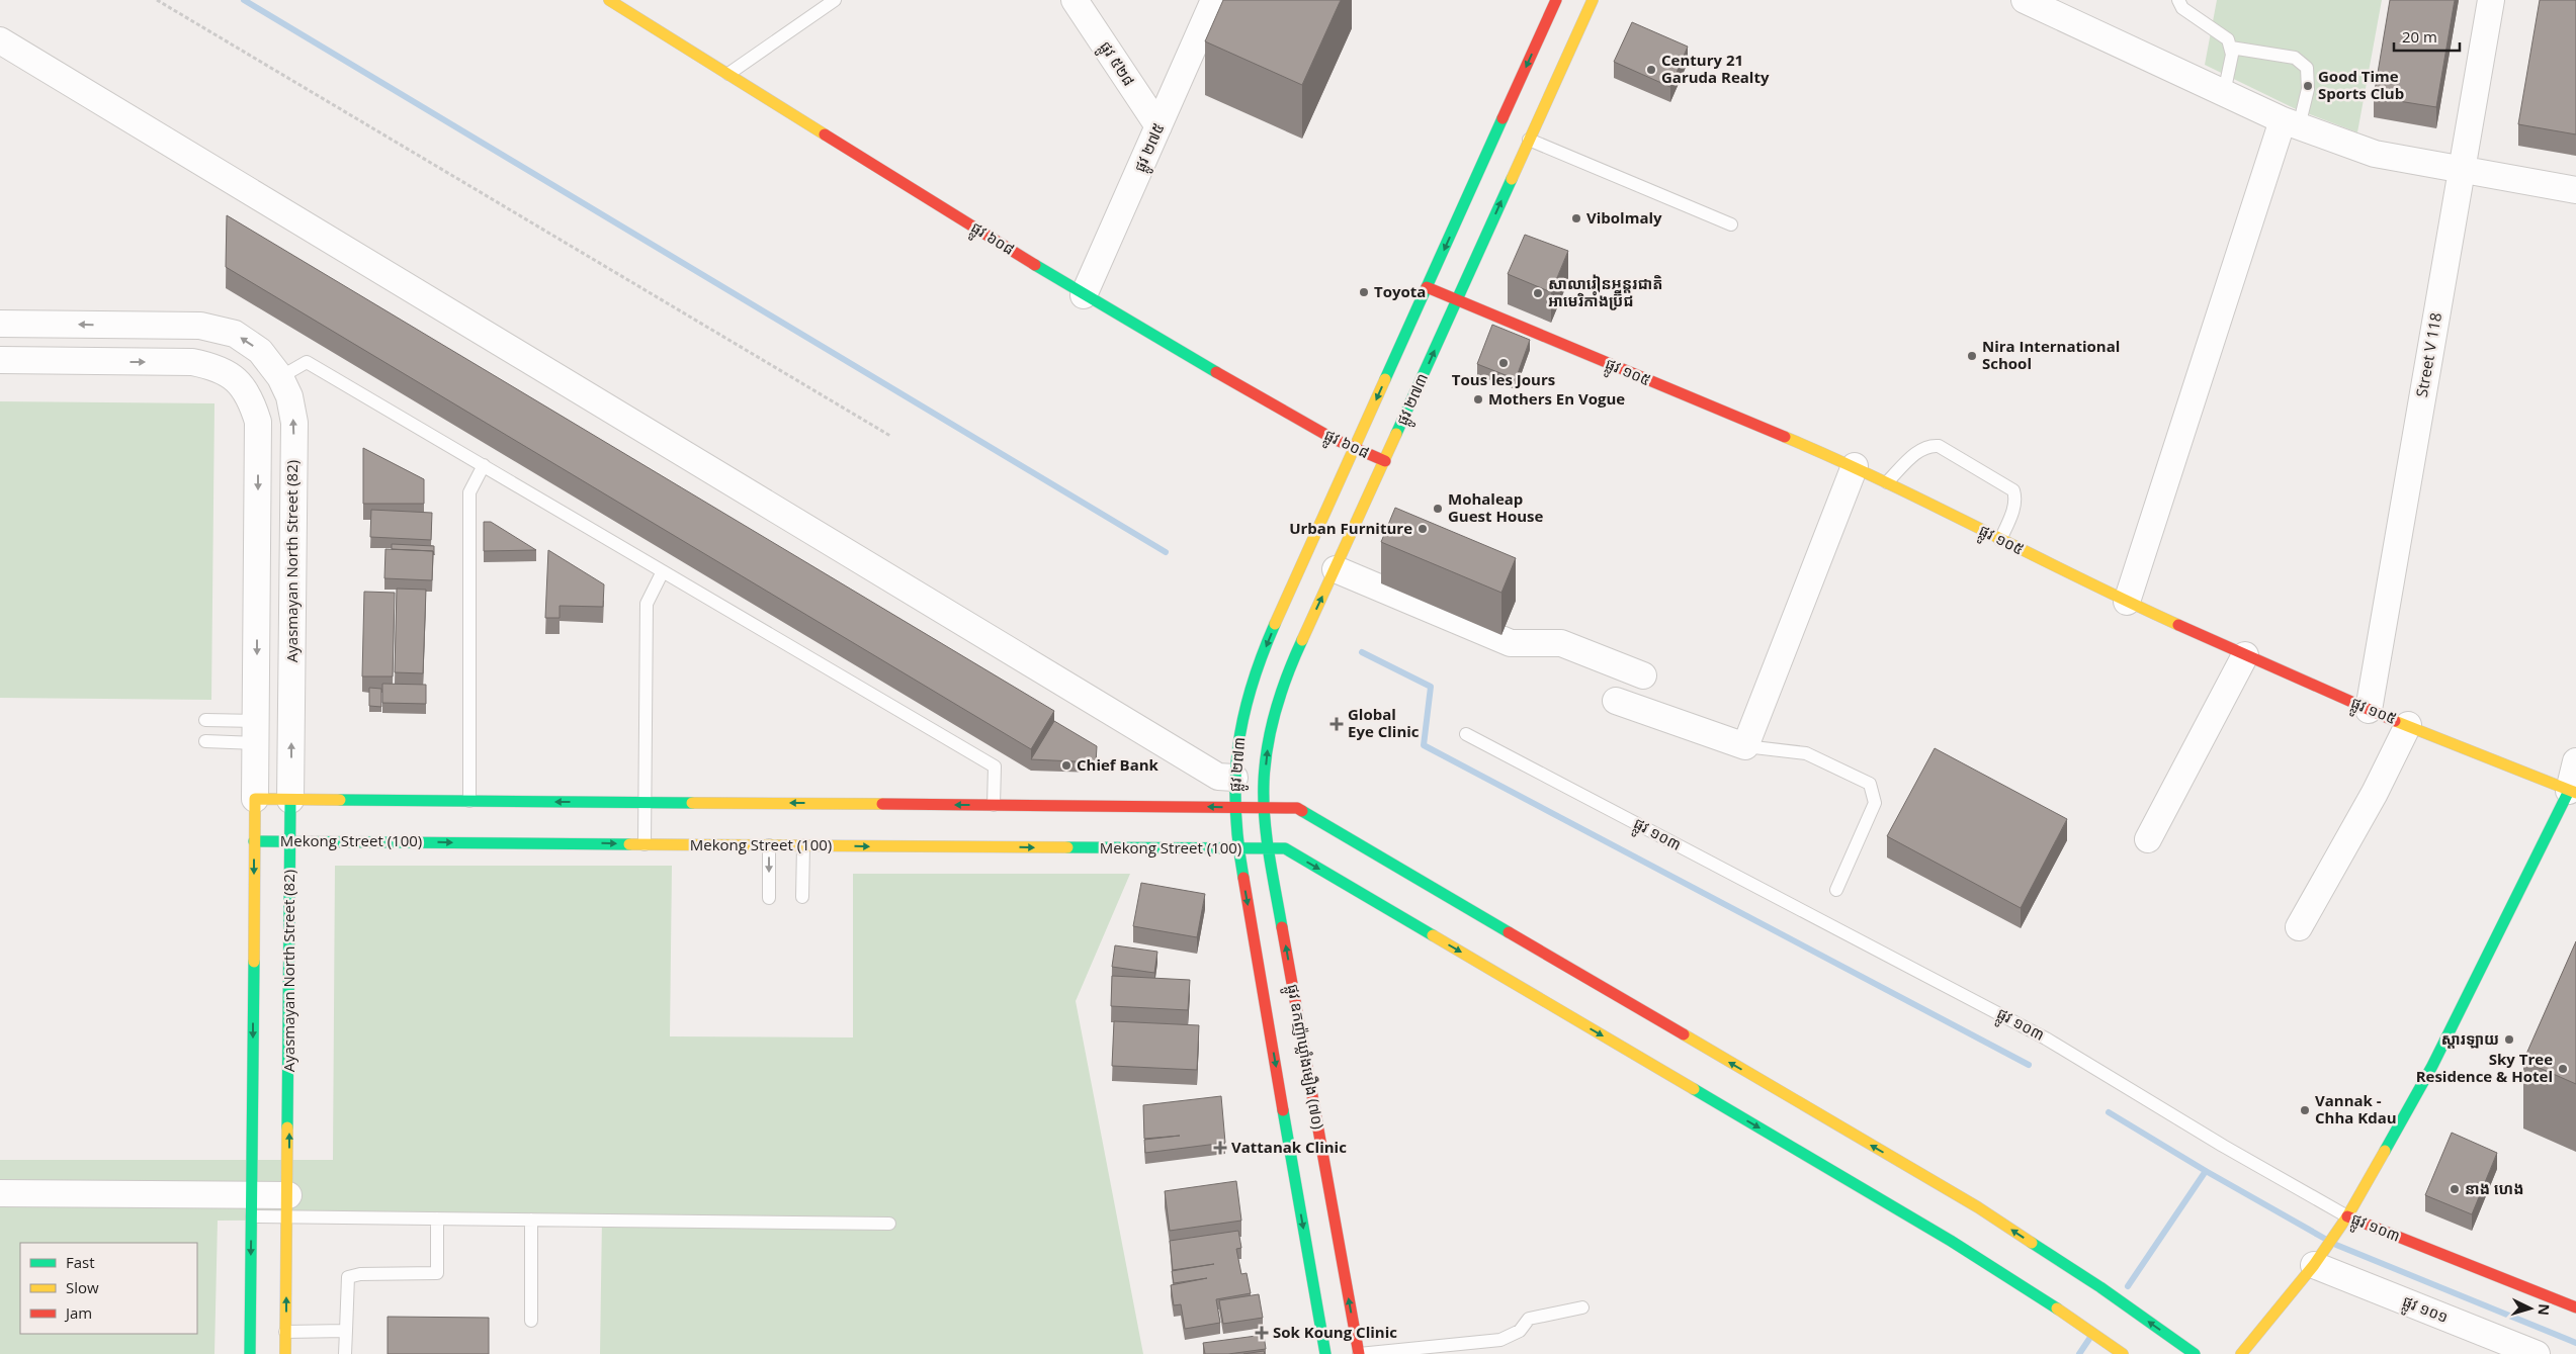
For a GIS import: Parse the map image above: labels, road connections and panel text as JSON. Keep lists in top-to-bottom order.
{
  "streets": {
    "street": [
      "ផ្លូវ ៥២៨",
      "ផ្លូវ ២៧៥",
      "ផ្លូវ ៦០៨",
      "Street V 118",
      "ផ្លូវ ១០៥",
      "ផ្លូវ ២៧៣",
      "Ayasmayan North Street (82)",
      "ផ្លូវ ១០៣",
      "Mekong Street (100)",
      "ផ្លូវ ឧកញ៉ាឃ្លាំងមឿង (៧០)",
      "ផ្លូវ ១០១"
    ]
  },
  "crossings": [
    ["ផ្លូវ ៥២៨", "ផ្លូវ ២៧៥"],
    ["ផ្លូវ ២៧៥", "ផ្លូវ ៦០៨"],
    ["ផ្លូវ ៦០៨", "ផ្លូវ ២៧៣"],
    ["Street V 118", "ផ្លូវ ១០៥"],
    ["ផ្លូវ ១០៥", "ផ្លូវ ២៧៣"],
    ["ផ្លូវ ២៧៣", "Mekong Street (100)"],
    ["ផ្លូវ ២៧៣", "ផ្លូវ ឧកញ៉ាឃ្លាំងមឿង (៧០)"],
    ["Ayasmayan North Street (82)", "Mekong Street (100)"],
    ["Mekong Street (100)", "ផ្លូវ ឧកញ៉ាឃ្លាំងមឿង (៧០)"]
  ],
  "places": {
    "other": [
      "Century 21 Garuda Realty",
      "Good Time Sports Club",
      "Vibolmaly",
      "Toyota",
      "សាលារៀនអន្តរជាតិ អាមេរិកាំងប្រ៊ីជ",
      "Nira International School",
      "Tous les Jours",
      "Mothers En Vogue",
      "Mohaleap Guest House",
      "Urban Furniture",
      "Chief Bank",
      "ស្តារឡាយ",
      "Sky Tree Residence & Hotel",
      "Vannak - Chha Kdau",
      "នាង ហេង"
    ],
    "health": ["Global Eye Clinic", "Vattanak Clinic", "Sok Koung Clinic"]
  },
  "legend": ["Fast", "Slow", "Jam"],
  "scale_bar": "20 m",
  "north": "right"
}
